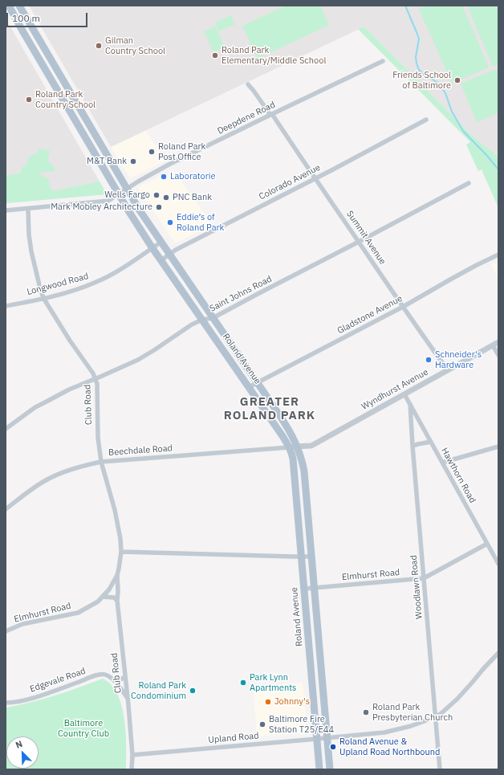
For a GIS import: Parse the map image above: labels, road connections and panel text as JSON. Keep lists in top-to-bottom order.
{
  "streets": {
    "main road": ["Roland Avenue"],
    "street": [
      "Deepdene Road",
      "Colorado Avenue",
      "Summit Avenue",
      "Longwood Road",
      "Saint Johns Road",
      "Gladstone Avenue",
      "Wyndhurst Avenue",
      "Club Road",
      "Beechdale Road",
      "Hawthorn Road",
      "Elmhurst Road",
      "Woodlawn Road",
      "Edgevale Road",
      "Upland Road"
    ]
  },
  "crossings": [
    ["Deepdene Road", "Summit Avenue"],
    ["Deepdene Road", "Roland Avenue"],
    ["Deepdene Road", "Club Road"],
    ["Colorado Avenue", "Summit Avenue"],
    ["Colorado Avenue", "Roland Avenue"],
    ["Summit Avenue", "Saint Johns Road"],
    ["Summit Avenue", "Gladstone Avenue"],
    ["Summit Avenue", "Wyndhurst Avenue"],
    ["Longwood Road", "Roland Avenue"],
    ["Longwood Road", "Club Road"],
    ["Saint Johns Road", "Roland Avenue"],
    ["Saint Johns Road", "Club Road"],
    ["Gladstone Avenue", "Roland Avenue"],
    ["Roland Avenue", "Wyndhurst Avenue"],
    ["Roland Avenue", "Beechdale Road"],
    ["Roland Avenue", "Elmhurst Road"],
    ["Roland Avenue", "Upland Road"],
    ["Wyndhurst Avenue", "Beechdale Road"],
    ["Wyndhurst Avenue", "Hawthorn Road"],
    ["Club Road", "Beechdale Road"],
    ["Club Road", "Elmhurst Road"],
    ["Club Road", "Upland Road"],
    ["Hawthorn Road", "Elmhurst Road"],
    ["Hawthorn Road", "Woodlawn Road"],
    ["Elmhurst Road", "Woodlawn Road"],
    ["Woodlawn Road", "Upland Road"]
  ],
  "districts": ["GREATER ROLAND PARK"],
  "parks": ["Baltimore Country Club"],
  "places": [
    "Gilman Country School",
    "Roland Park Elementary/Middle School",
    "Friends School of Baltimore",
    "Roland Park Country School",
    "Roland Park Post Office",
    "M&T Bank",
    "Laboratorie",
    "Wells Fargo",
    "PNC Bank",
    "Mark Mobley Architecture",
    "Eddie’s of Roland Park",
    "Schneider's Hardware",
    "Park Lynn Apartments",
    "Roland Park Condominium",
    "Johnny's",
    "Roland Park Presbyterian Church",
    "Baltimore Fire Station T25/E44",
    "Roland Avenue & Upland Road Northbound"
  ],
  "scale_bar": "100 m",
  "north": "top left"
}
